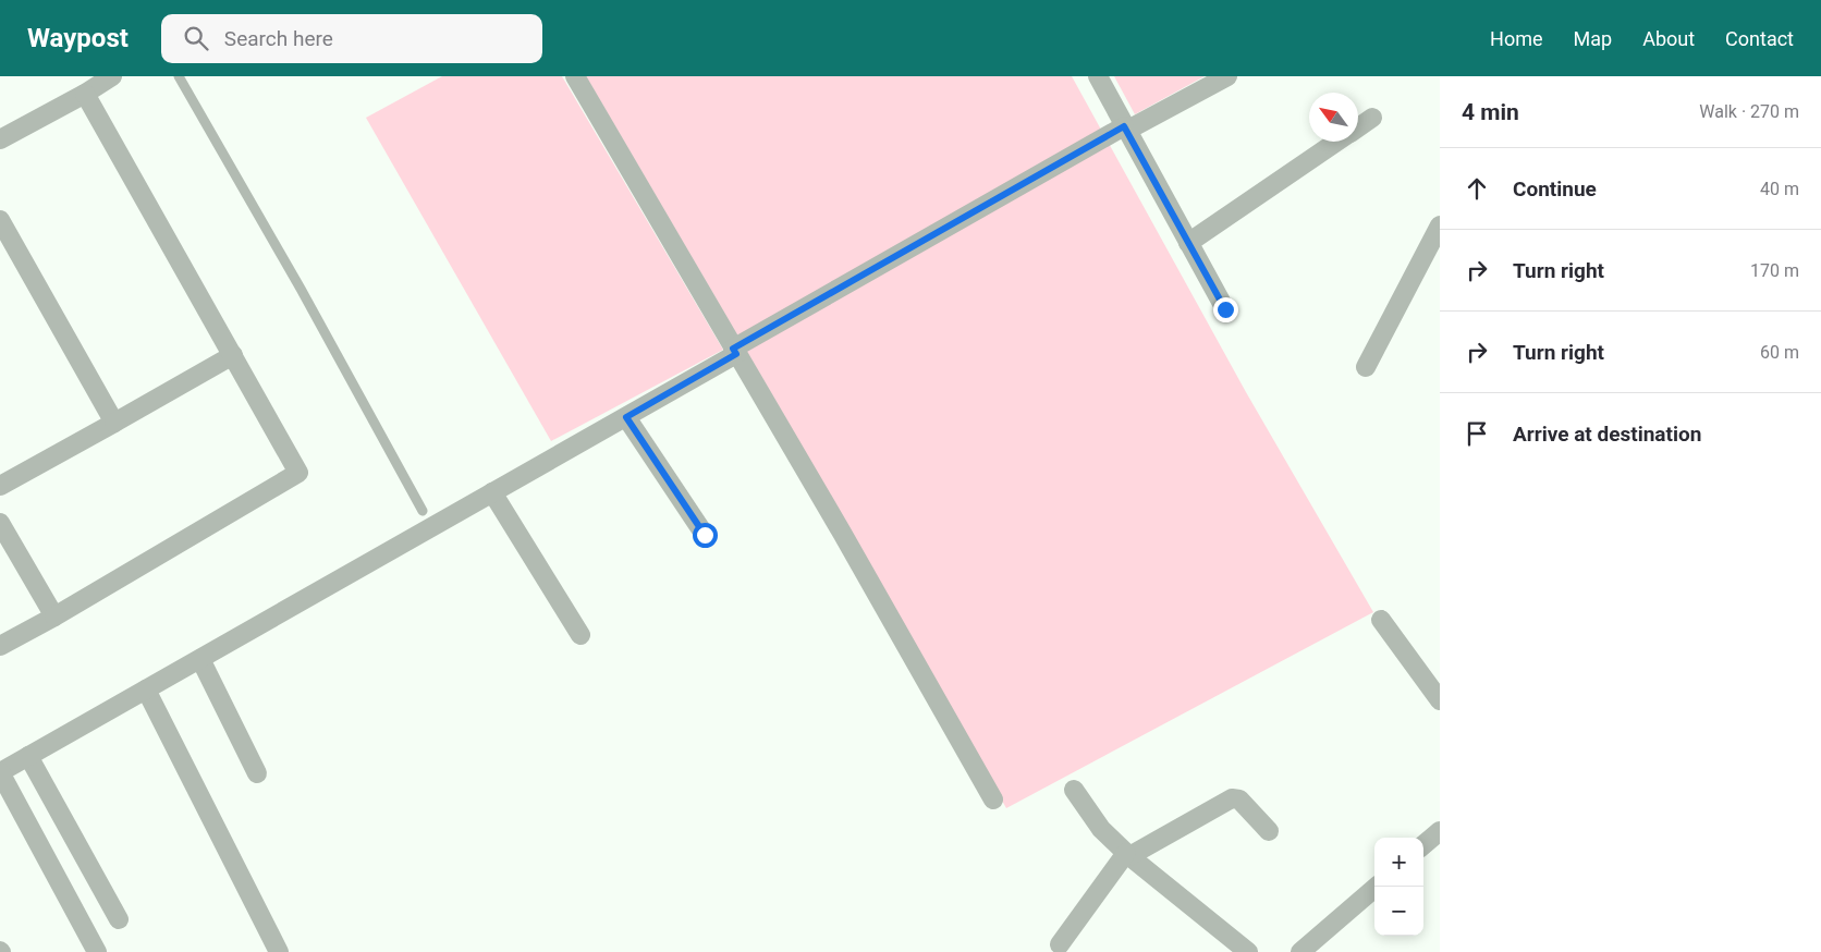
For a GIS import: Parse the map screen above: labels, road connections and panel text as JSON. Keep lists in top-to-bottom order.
{
  "north": "top left",
  "page": {
    "header": "Waypost",
    "search": "Search here",
    "nav": [
      "Home",
      "Map",
      "About",
      "Contact"
    ],
    "heading": ["4 min", "Walk · 270 m"],
    "list": [
      ["Continue", "40 m"],
      ["Turn right", "170 m"],
      ["Turn right", "60 m"],
      "Arrive at destination"
    ],
    "map_buttons": ["+", "−"]
  }
}
